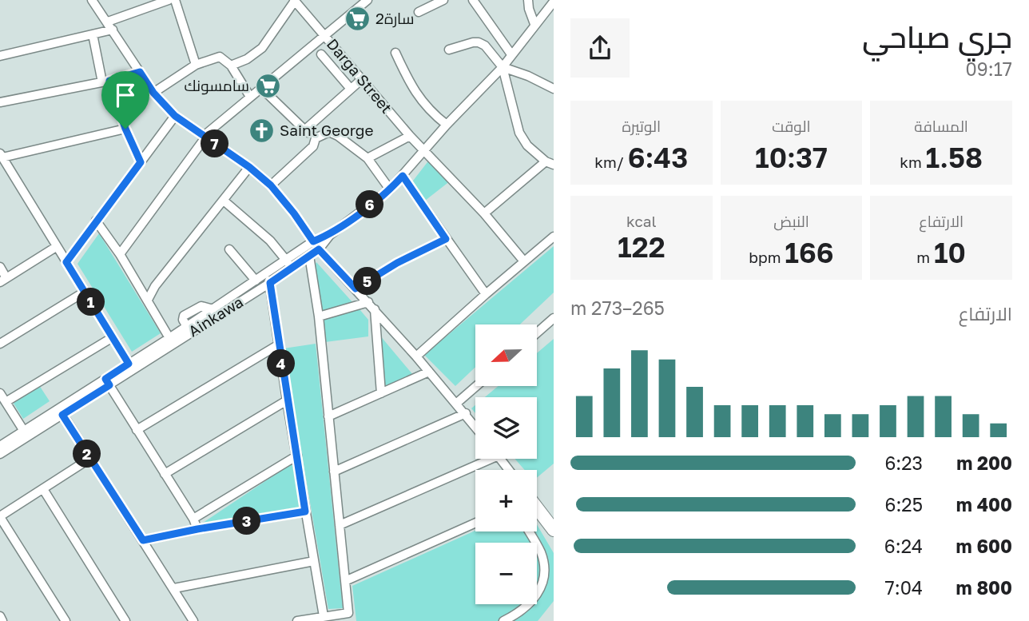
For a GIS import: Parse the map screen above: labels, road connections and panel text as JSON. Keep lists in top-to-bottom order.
{
  "streets": {
    "street": ["Darga Street", "Ainkawa"]
  },
  "places": {
    "supermarket": ["سارة2", "سامسونك"],
    "church": ["Saint George"]
  },
  "north": "left",
  "page": {
    "heading": ["جري صباحي", "09:17"],
    "stats": [
      ["المسافة", "1.58 km"],
      ["الوقت", "10:37"],
      ["الوتيرة", "6:43 /km"],
      ["الارتفاع", "10 m"],
      ["النبض", "166 bpm"],
      ["kcal", "122"]
    ],
    "pins": [
      "7",
      "6",
      "5",
      "1",
      "4",
      "2",
      "3"
    ],
    "chart": ["الارتفاع", "265–273 m"],
    "map_buttons": ["+", "−"],
    "list": [
      {
        "name": "200 m",
        "note": "6:23"
      },
      {
        "name": "400 m",
        "note": "6:25"
      },
      {
        "name": "600 m",
        "note": "6:24"
      },
      {
        "name": "800 m",
        "note": "7:04"
      }
    ]
  }
}
